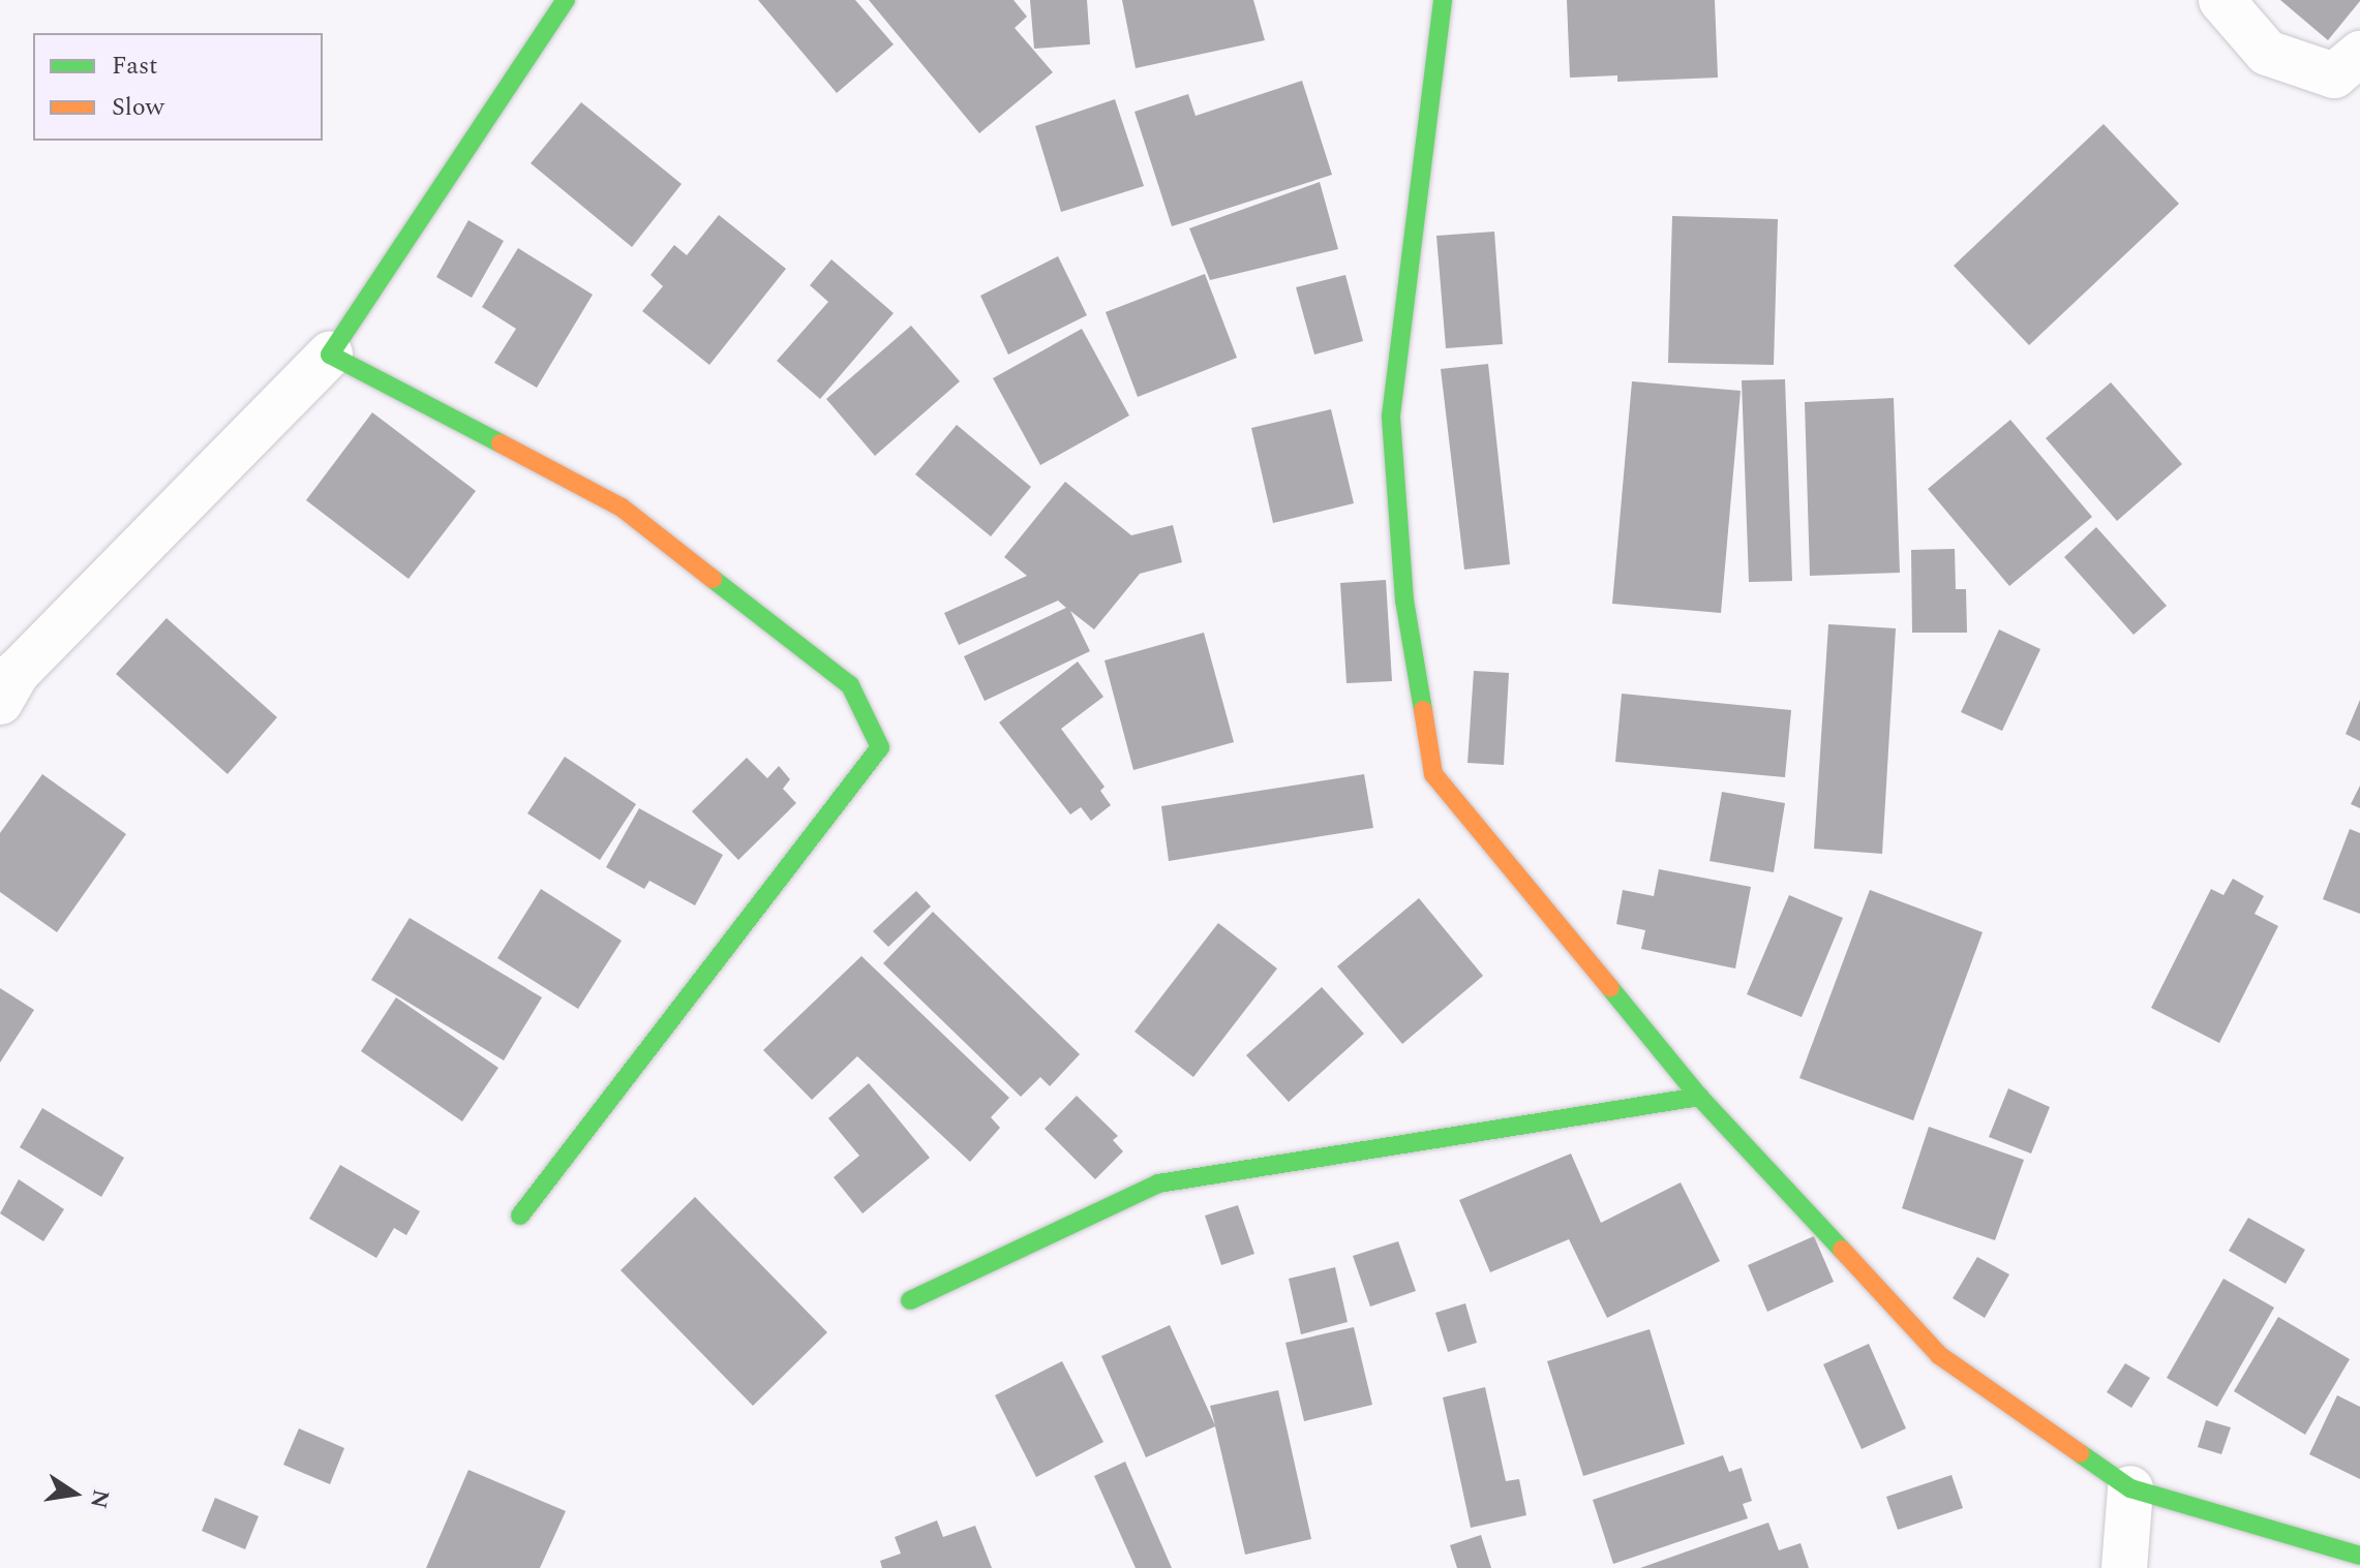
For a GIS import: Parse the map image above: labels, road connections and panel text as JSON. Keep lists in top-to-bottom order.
{
  "legend": ["Fast", "Slow"],
  "north": "right"
}
